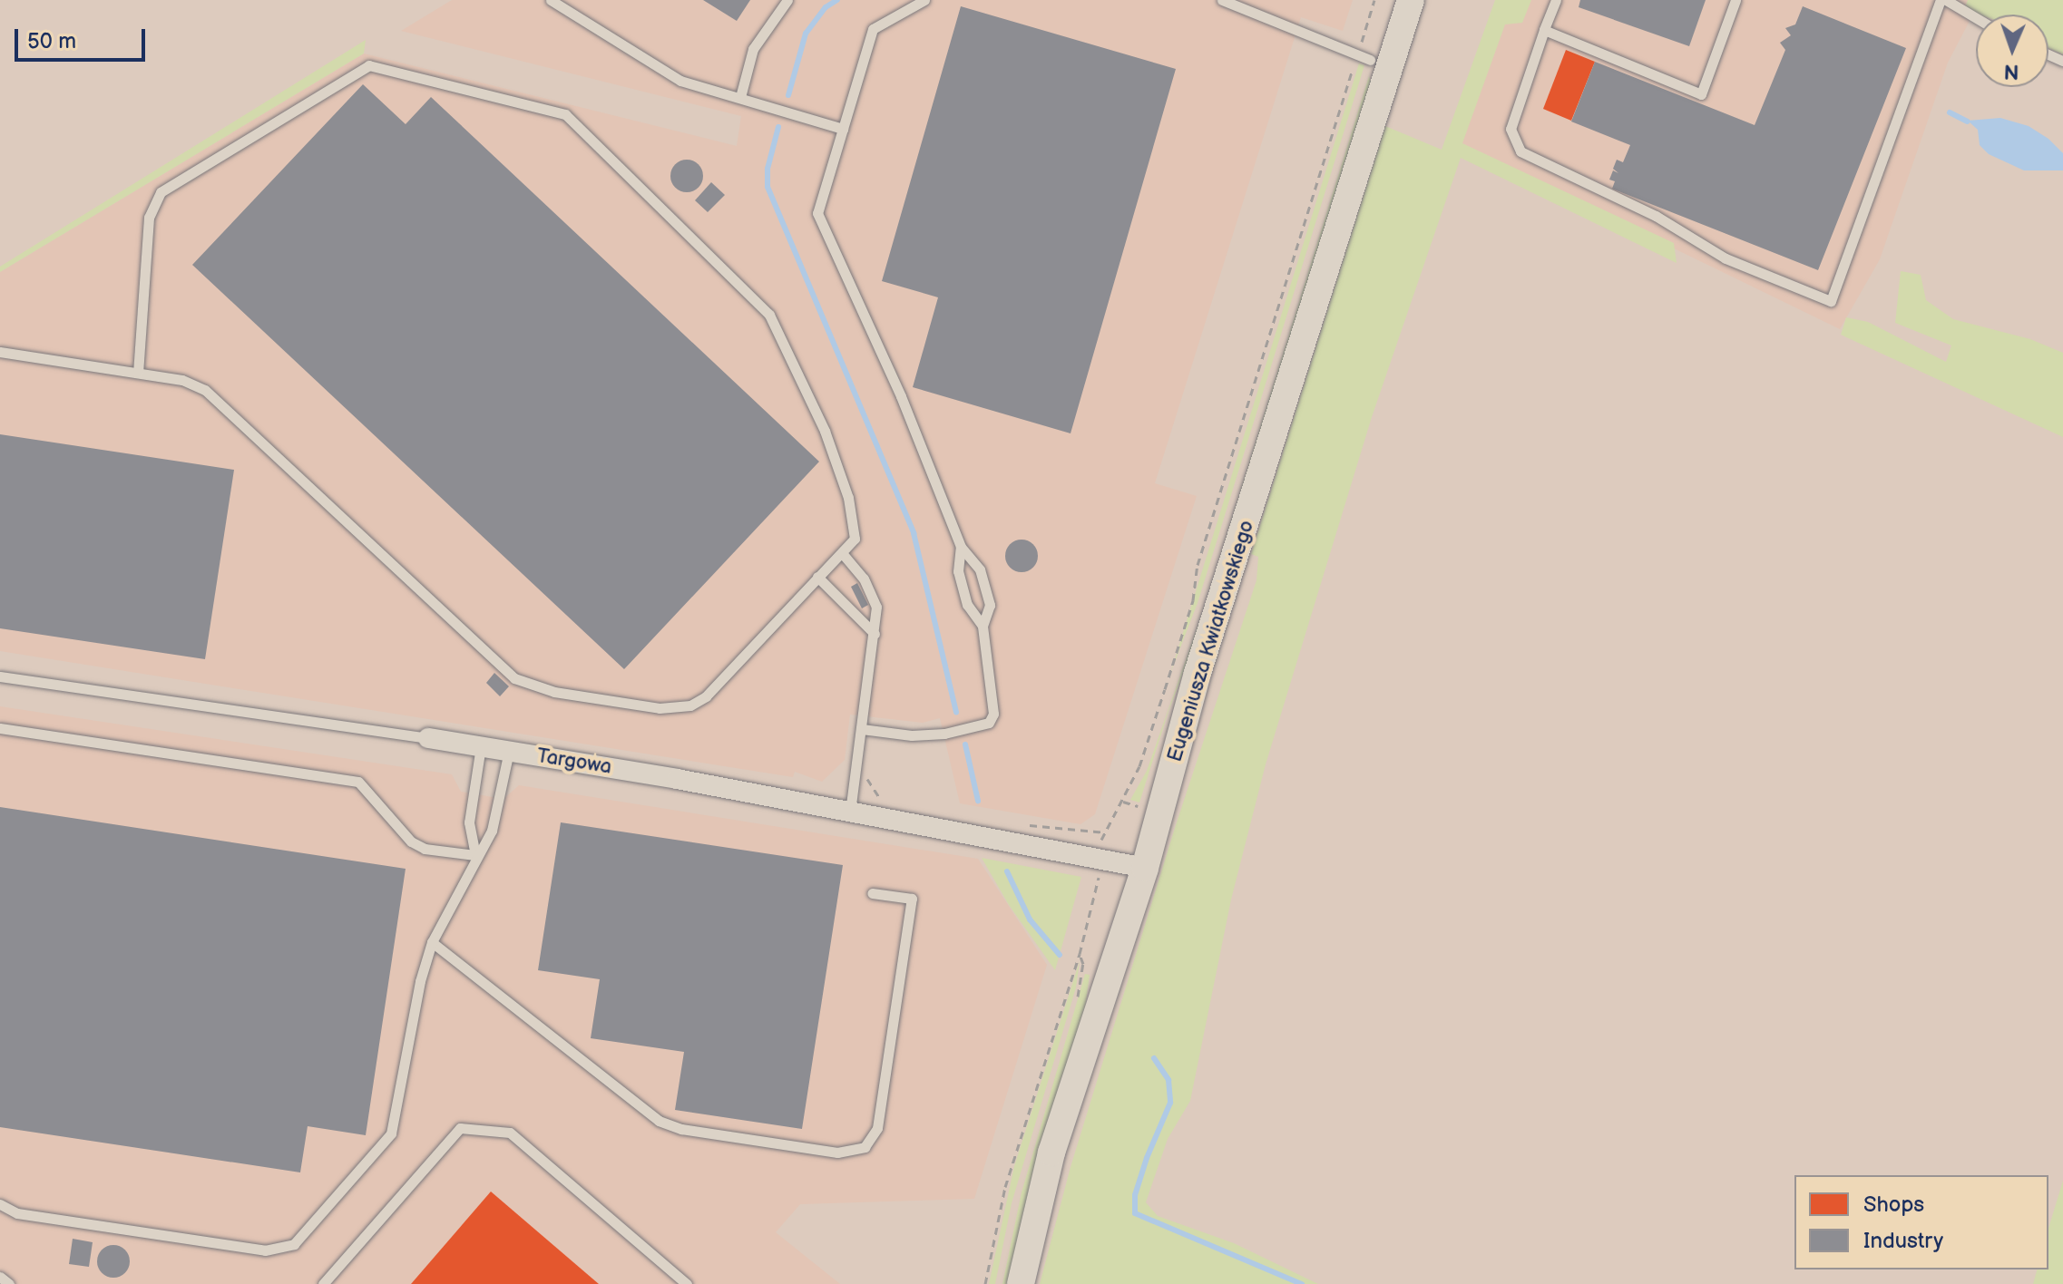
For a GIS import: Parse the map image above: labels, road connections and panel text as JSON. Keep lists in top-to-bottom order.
{
  "streets": {
    "main road": ["Eugeniusza Kwiatkowskiego"],
    "street": ["Targowa"]
  },
  "crossings": [
    ["Eugeniusza Kwiatkowskiego", "Targowa"]
  ],
  "legend": ["Shops", "Industry"],
  "scale_bar": "50 m",
  "north": "bottom"
}
